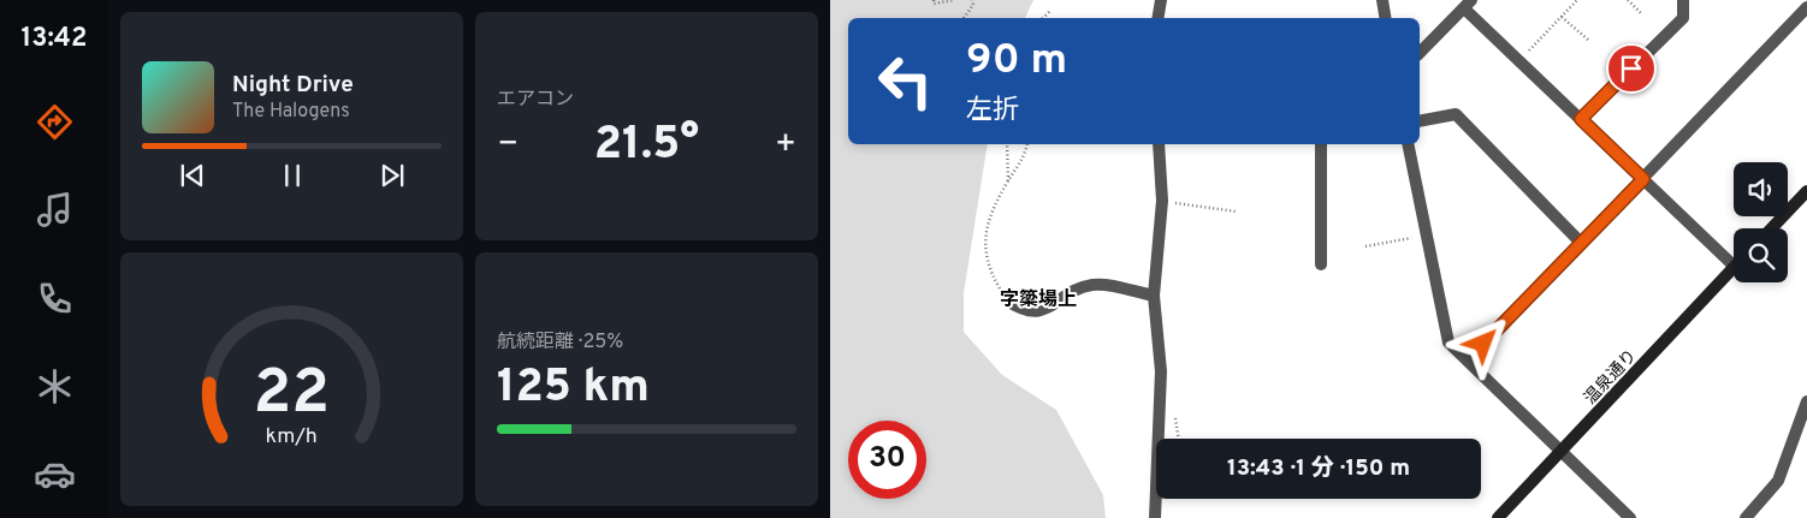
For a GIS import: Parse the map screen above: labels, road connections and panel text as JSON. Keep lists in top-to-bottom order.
{
  "streets": {
    "street": ["温泉通り"]
  },
  "districts": ["字簗場上"],
  "page": {
    "tabs": "13:42",
    "tile": [
      "エアコン",
      ["航続距離 · 25%", "125 km"]
    ],
    "turn": ["90 m", "左折"],
    "song": ["Night Drive", "The Halogens"],
    "heat": ["−", "21.5°", "+"],
    "limit": "30",
    "trip": "13:43 · 1 分 · 150 m",
    "gauge": ["22", "km/h"]
  }
}
